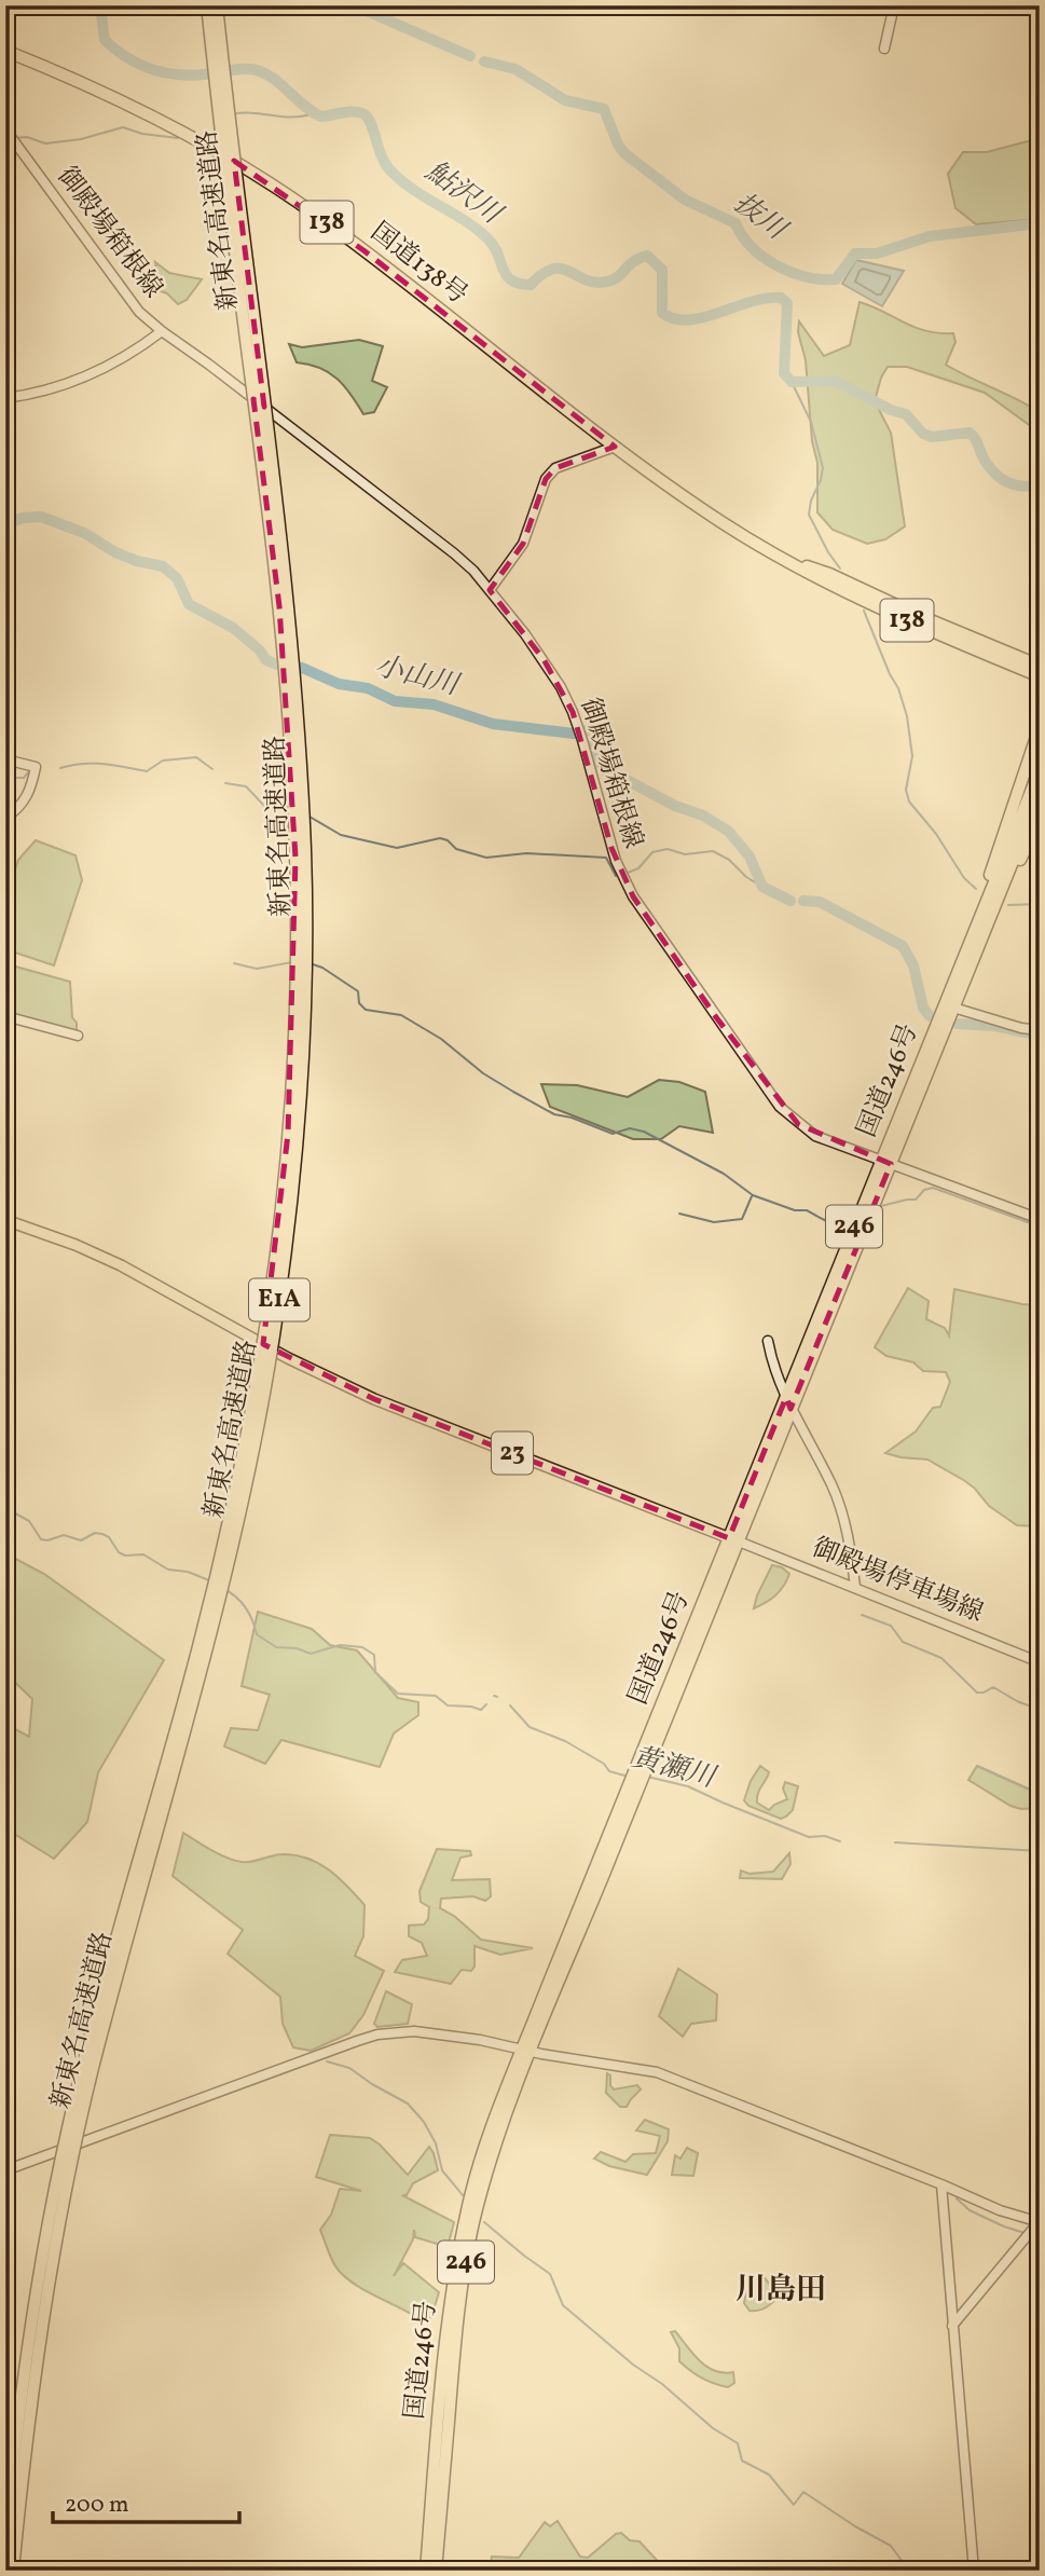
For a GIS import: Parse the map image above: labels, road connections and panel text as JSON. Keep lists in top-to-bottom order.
{
  "streets": {
    "highway": [
      "新東名高速道路",
      "138",
      "国道138号",
      "国道246号",
      "246",
      "E1A"
    ],
    "main road": ["23"],
    "street": ["御殿場箱根線", "御殿場停車場線"]
  },
  "crossings": [
    ["御殿場箱根線", "国道246号"],
    ["国道246号", "246"],
    ["国道246号", "23"],
    ["国道246号", "御殿場停車場線"],
    ["23", "御殿場停車場線"]
  ],
  "districts": ["川島田"],
  "water": [
    "鮎沢川",
    "抜川",
    "小山川",
    "黄瀬川"
  ],
  "scale_bar": "200 m"
}
